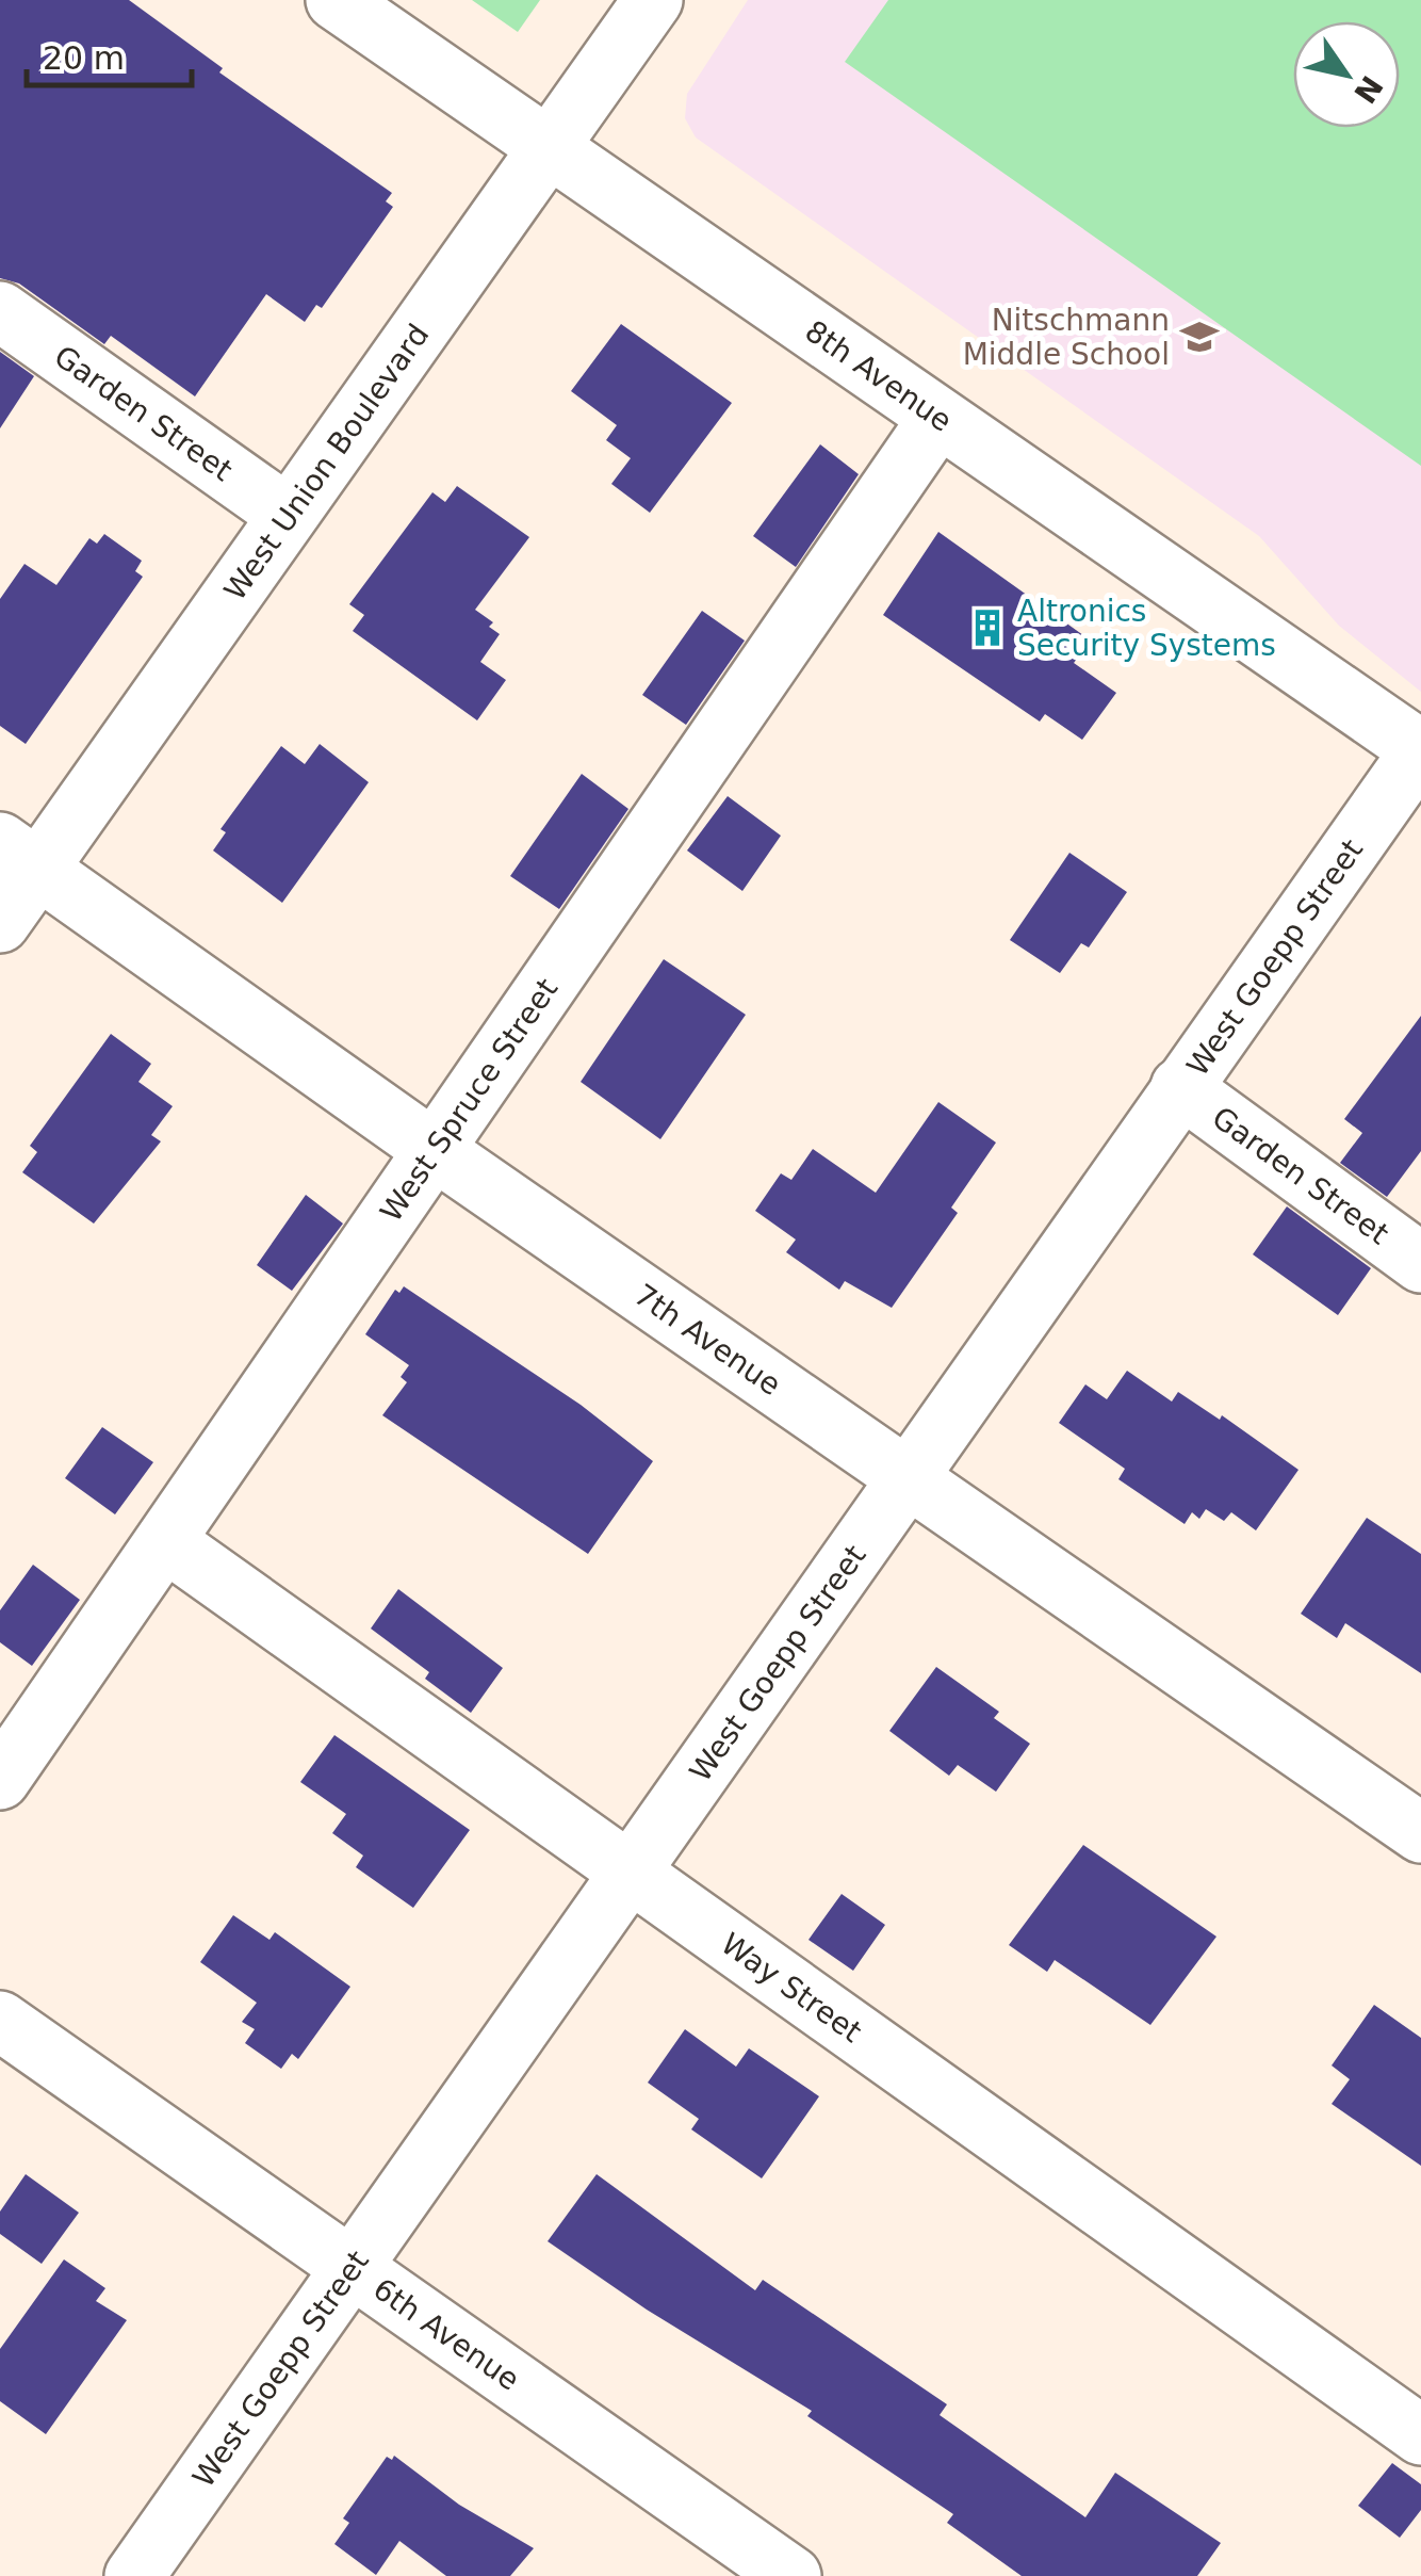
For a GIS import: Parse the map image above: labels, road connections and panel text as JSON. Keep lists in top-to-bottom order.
{
  "streets": {
    "street": [
      "8th Avenue",
      "Garden Street",
      "West Union Boulevard",
      "West Goepp Street",
      "West Spruce Street",
      "7th Avenue",
      "Way Street",
      "6th Avenue"
    ]
  },
  "crossings": [
    ["8th Avenue", "West Union Boulevard"],
    ["8th Avenue", "West Goepp Street"],
    ["8th Avenue", "West Spruce Street"],
    ["Garden Street", "West Union Boulevard"],
    ["Garden Street", "West Goepp Street"],
    ["West Union Boulevard", "7th Avenue"],
    ["West Goepp Street", "7th Avenue"],
    ["West Goepp Street", "Way Street"],
    ["West Goepp Street", "6th Avenue"],
    ["West Spruce Street", "7th Avenue"],
    ["West Spruce Street", "Way Street"]
  ],
  "places": {
    "school or university": ["Nitschmann Middle School"],
    "building": ["Altronics Security Systems"]
  },
  "scale_bar": "20 m",
  "north": "bottom right"
}
